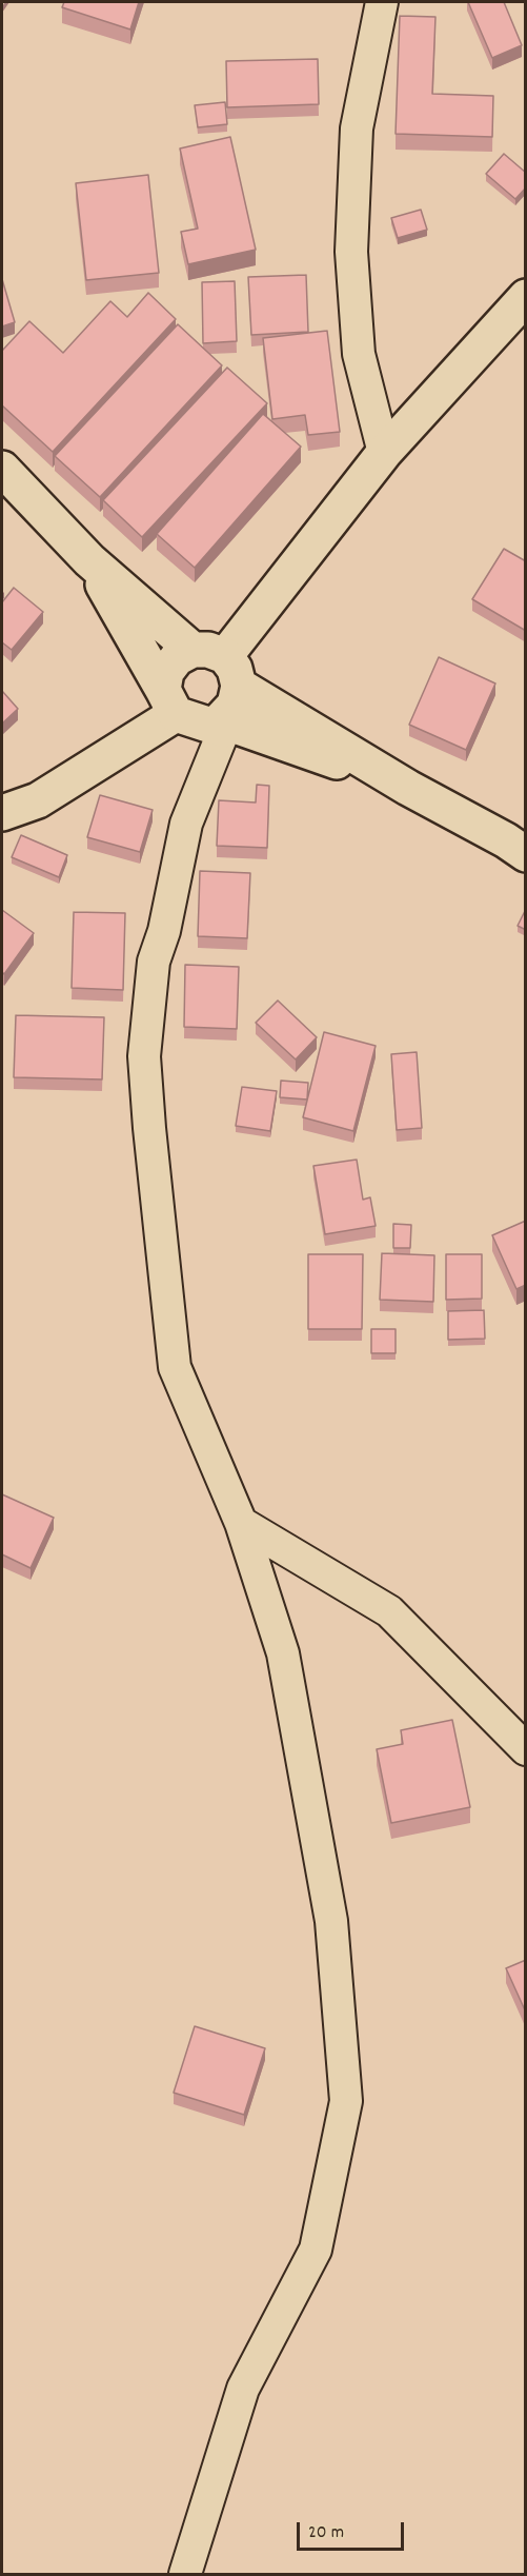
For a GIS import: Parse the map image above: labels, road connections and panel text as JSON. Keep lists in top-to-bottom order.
{
  "scale_bar": "20 m"
}
